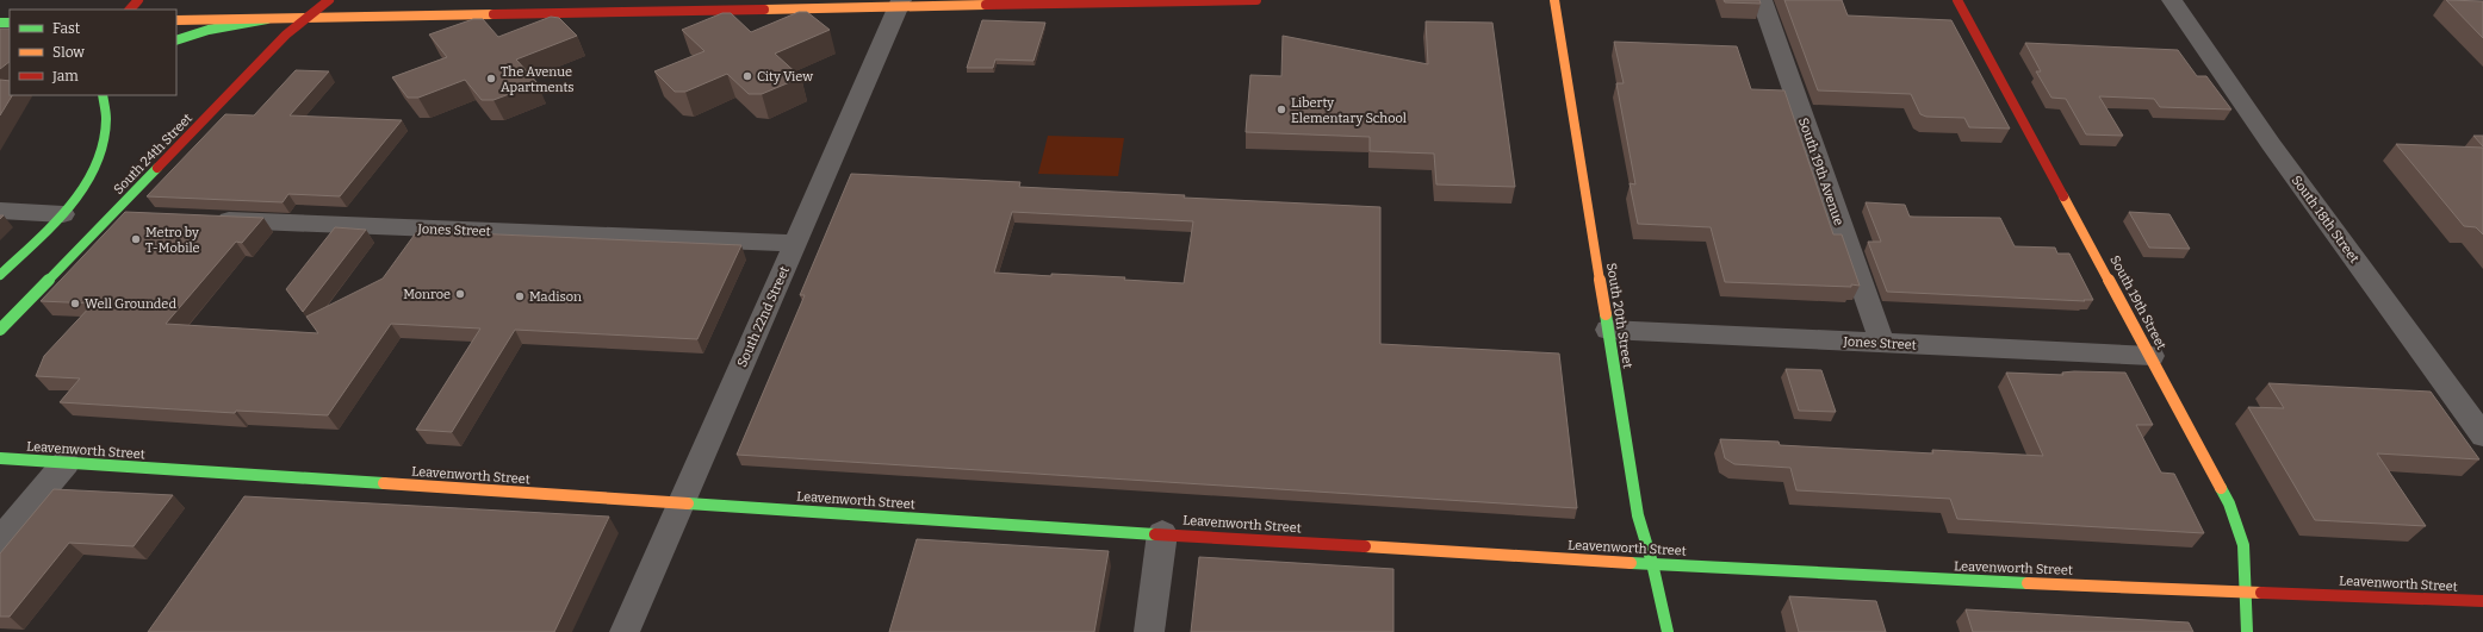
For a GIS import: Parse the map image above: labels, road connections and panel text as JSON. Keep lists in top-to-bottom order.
{
  "streets": {
    "main road": [
      "South 24th Street",
      "South 19th Street",
      "South 20th Street",
      "Leavenworth Street"
    ],
    "street": [
      "South 19th Avenue",
      "South 18th Street",
      "Jones Street",
      "South 22nd Street"
    ]
  },
  "crossings": [
    ["South 19th Avenue", "Jones Street"],
    ["Jones Street", "South 19th Street"],
    ["Jones Street", "South 20th Street"],
    ["Jones Street", "South 22nd Street"],
    ["South 19th Street", "Leavenworth Street"],
    ["South 20th Street", "Leavenworth Street"],
    ["South 22nd Street", "Leavenworth Street"]
  ],
  "places": [
    "City View",
    "The Avenue Apartments",
    "Liberty Elementary School",
    "Metro by T-Mobile",
    "Monroe",
    "Madison",
    "Well Grounded"
  ],
  "legend": ["Fast", "Slow", "Jam"]
}
